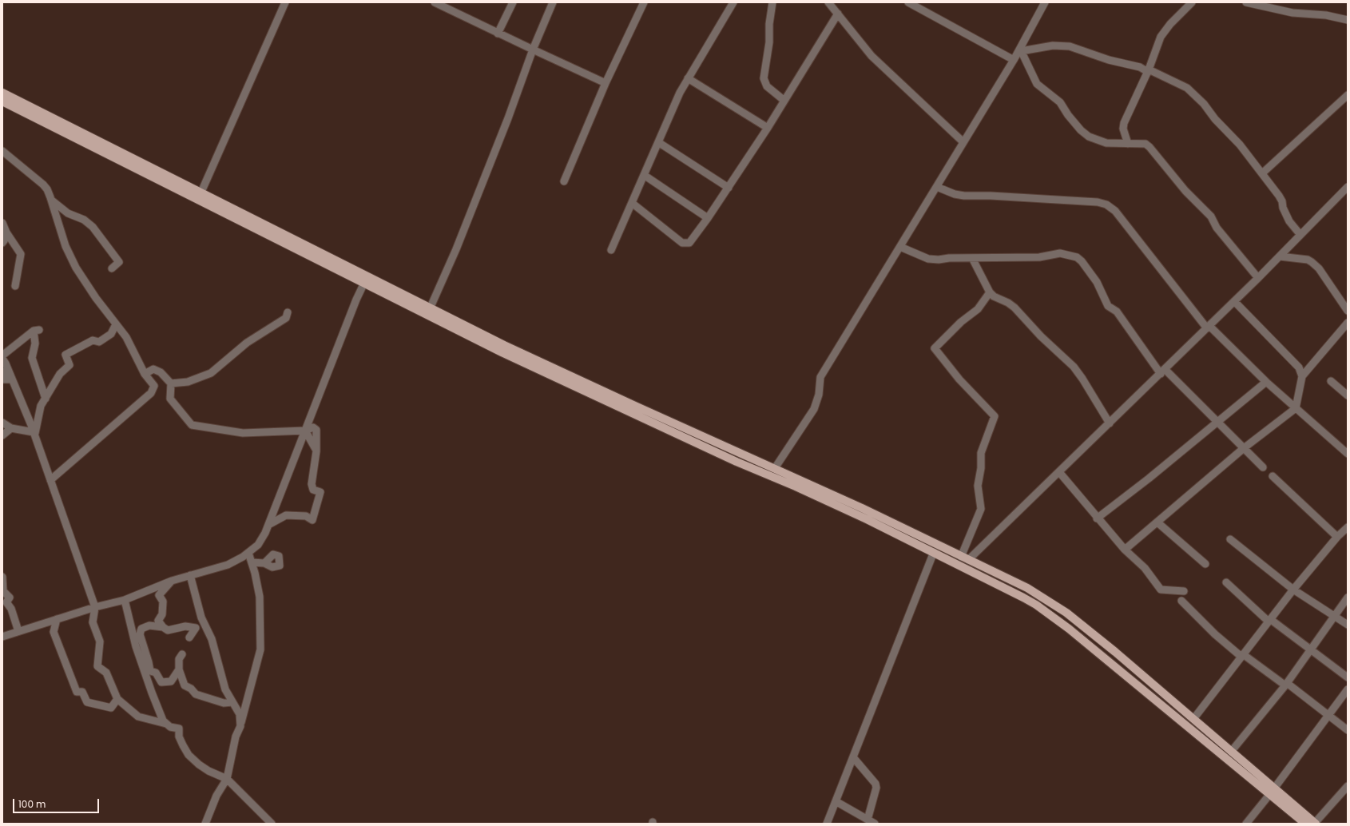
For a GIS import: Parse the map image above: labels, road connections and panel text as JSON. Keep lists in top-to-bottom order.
{
  "scale_bar": "100 m"
}
